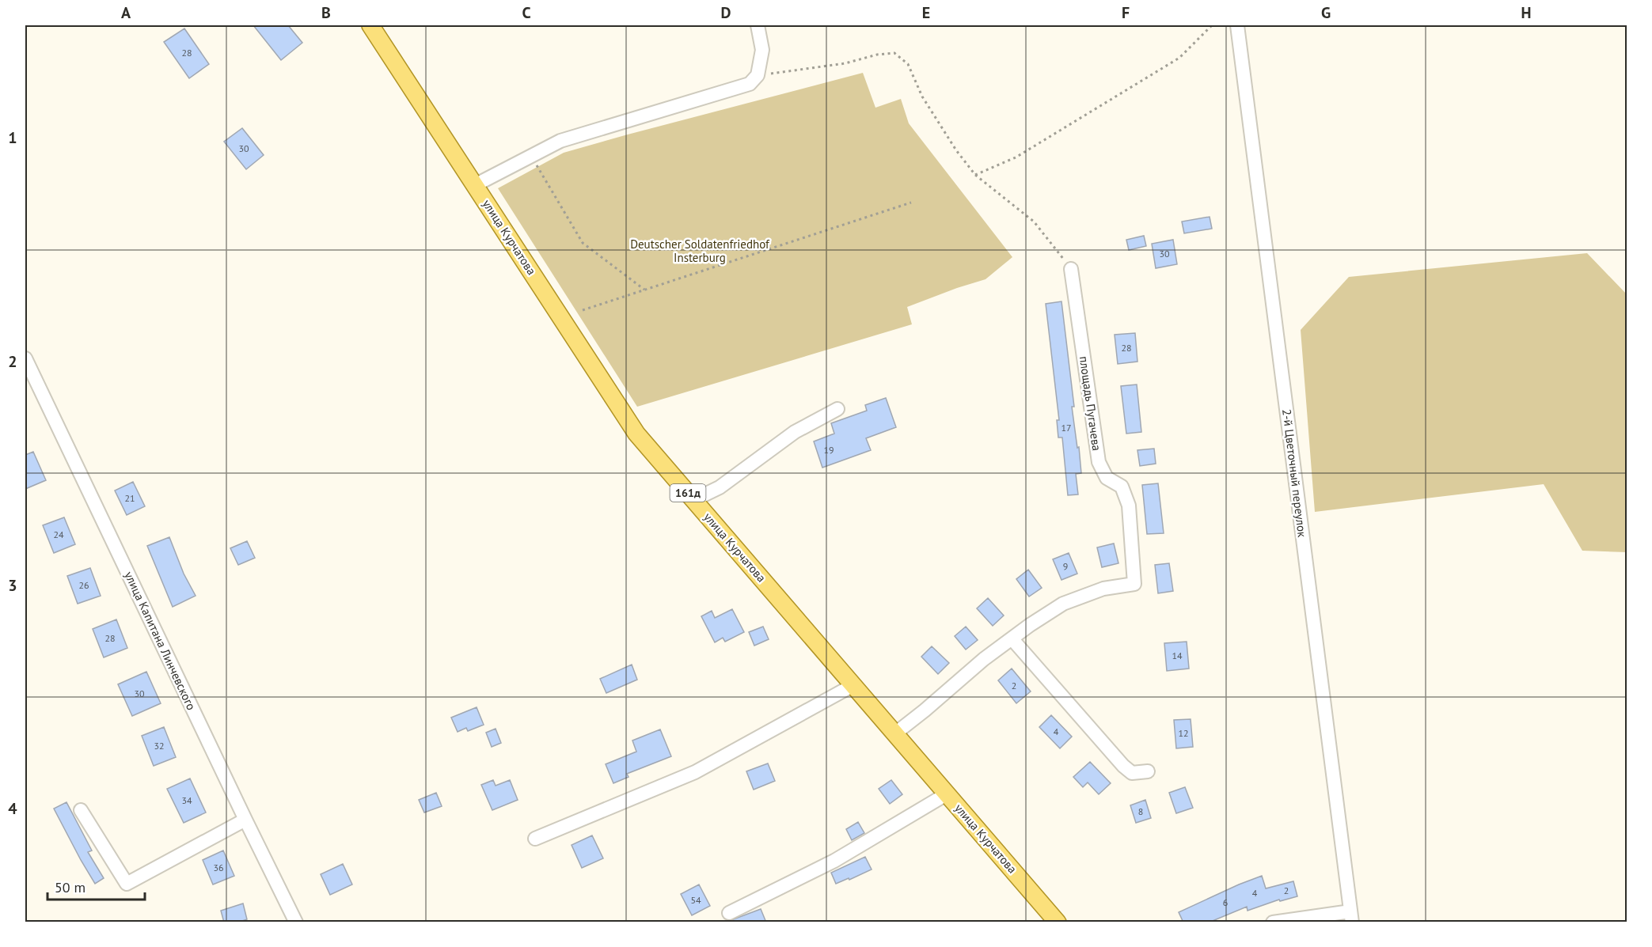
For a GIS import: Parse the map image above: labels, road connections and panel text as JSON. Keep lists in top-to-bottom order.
{
  "streets": {
    "main road": ["улица Курчатова", "161д"],
    "street": ["площадь Пугачева", "2-й Цветочный переулок", "улица Капитана Линчевского"]
  },
  "parks": ["Deutscher Soldatenfriedhof Insterburg"],
  "house_numbers": [
    "28",
    "30",
    "30",
    "28",
    "17",
    "19",
    "21",
    "24",
    "9",
    "26",
    "28",
    "14",
    "2",
    "30",
    "4",
    "12",
    "32",
    "34",
    "8",
    "36",
    "2",
    "4",
    "54",
    "6"
  ],
  "scale_bar": "50 m",
  "grid": {
    "columns": [
      "A",
      "B",
      "C",
      "D",
      "E",
      "F",
      "G",
      "H"
    ],
    "rows": [
      "1",
      "2",
      "3",
      "4"
    ]
  }
}
